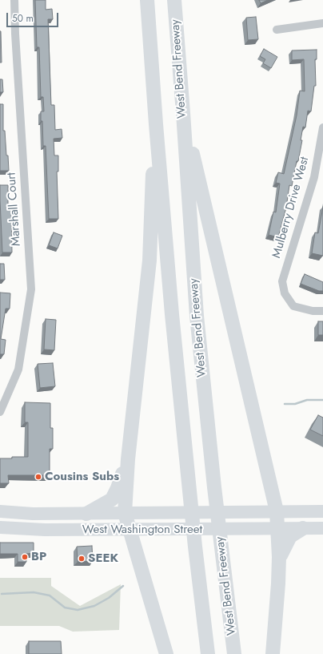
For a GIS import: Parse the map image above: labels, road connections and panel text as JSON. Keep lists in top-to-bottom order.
{
  "streets": {
    "highway": ["West Bend Freeway"],
    "main road": ["West Washington Street"],
    "street": ["Mulberry Drive West", "Marshall Court"]
  },
  "places": ["Cousins Subs", "BP", "SEEK"],
  "scale_bar": "50 m"
}
